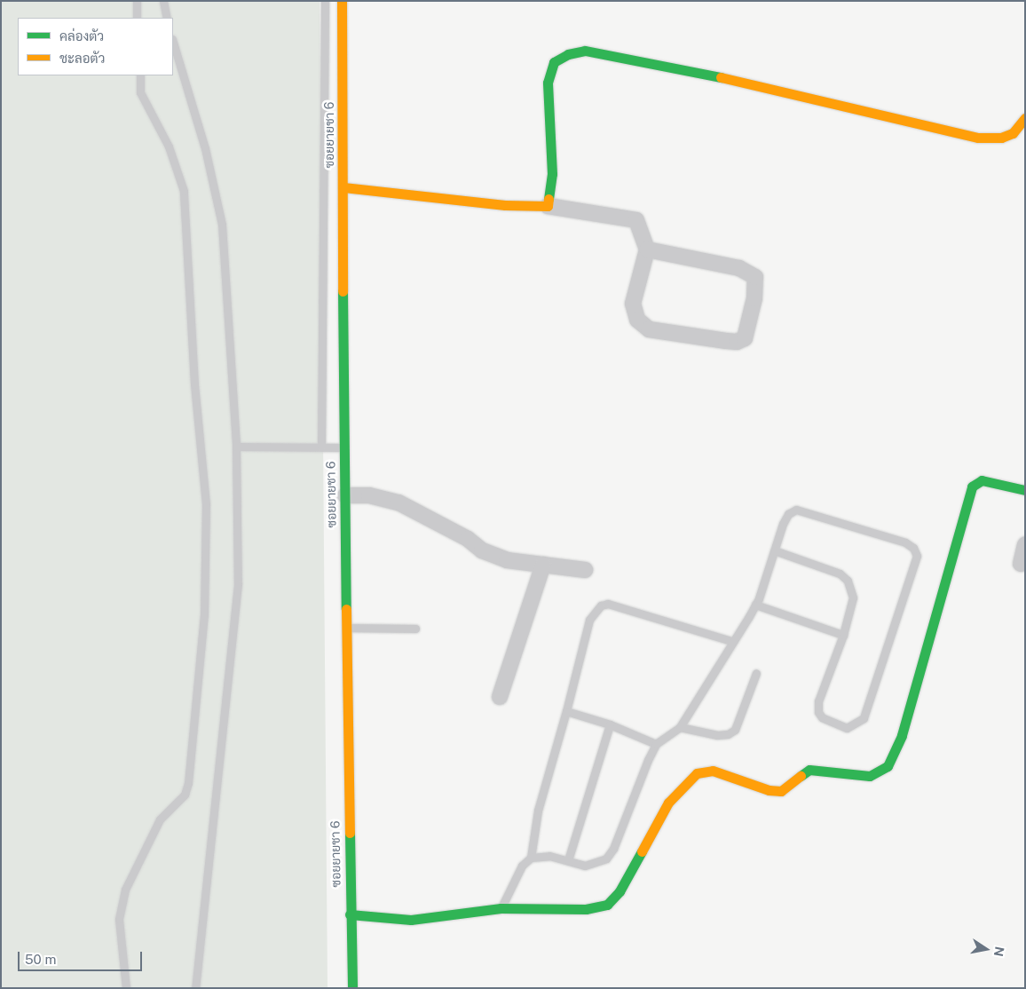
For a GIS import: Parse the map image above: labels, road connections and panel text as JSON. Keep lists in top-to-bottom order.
{
  "streets": {
    "street": ["ซอยยายชา 6"]
  },
  "legend": ["คล่องตัว", "ชะลอตัว"],
  "scale_bar": "50 m",
  "north": "right"
}
